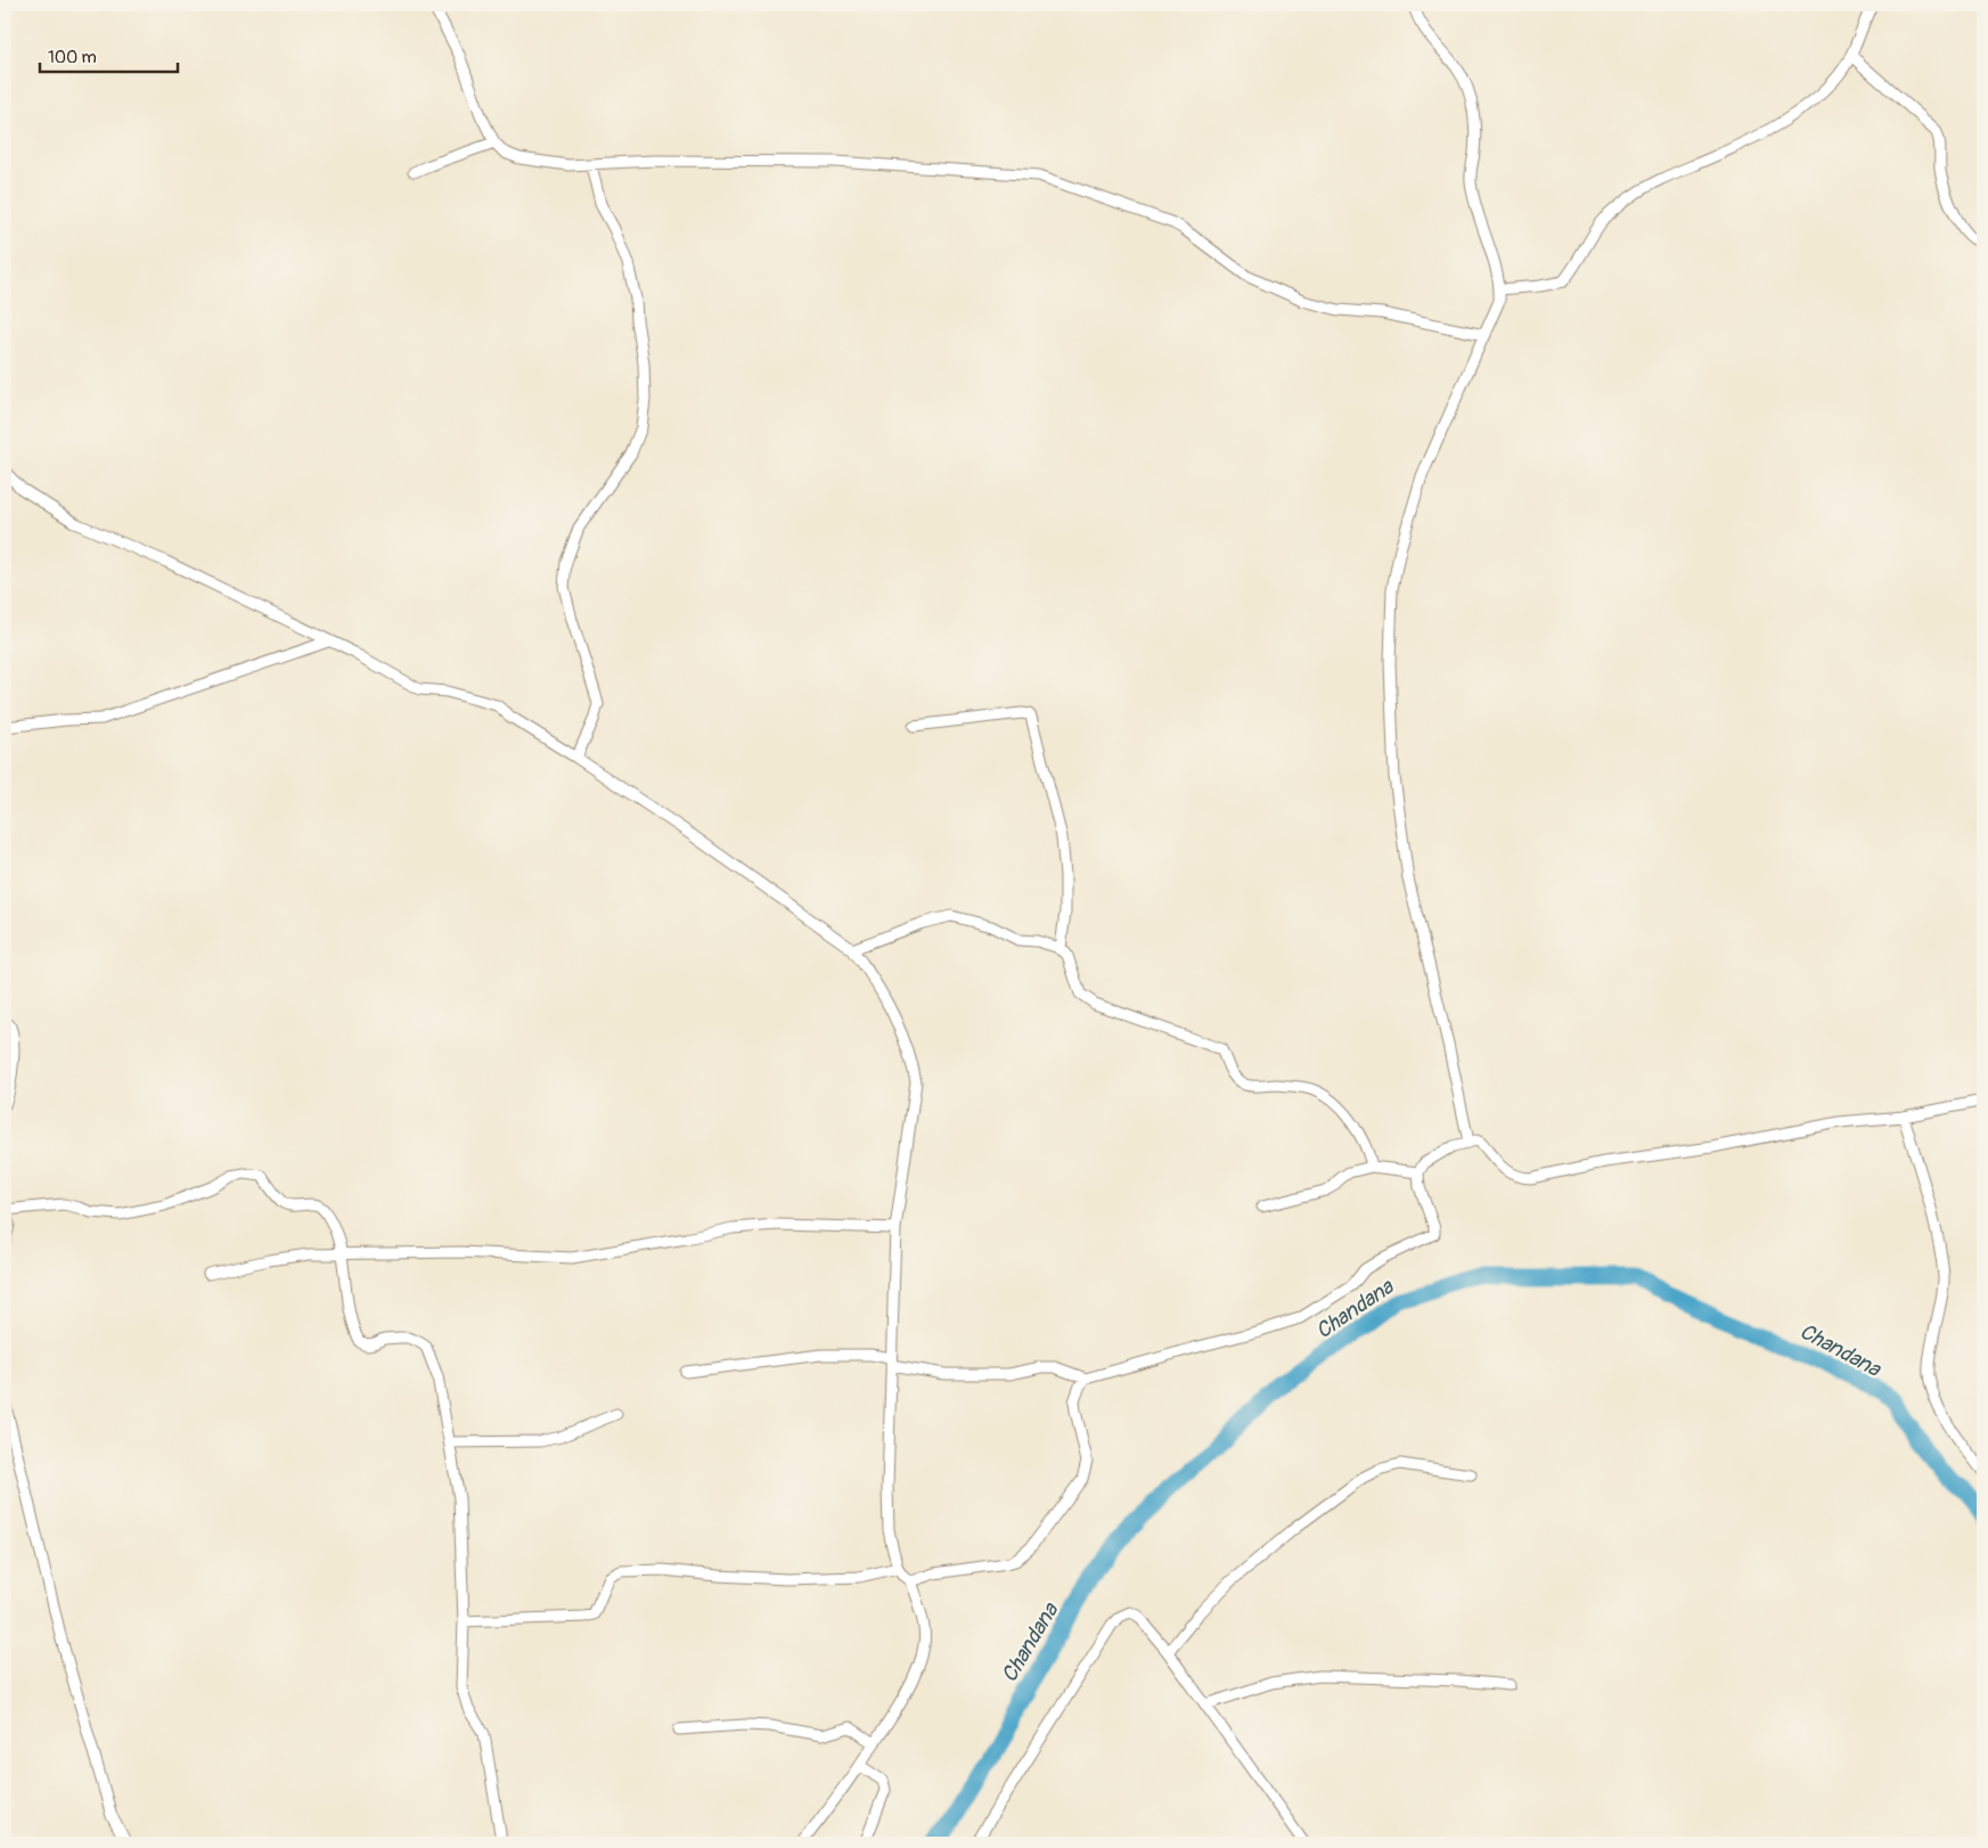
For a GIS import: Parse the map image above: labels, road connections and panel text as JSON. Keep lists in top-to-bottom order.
{
  "water": ["Chandana"],
  "scale_bar": "100 m"
}
